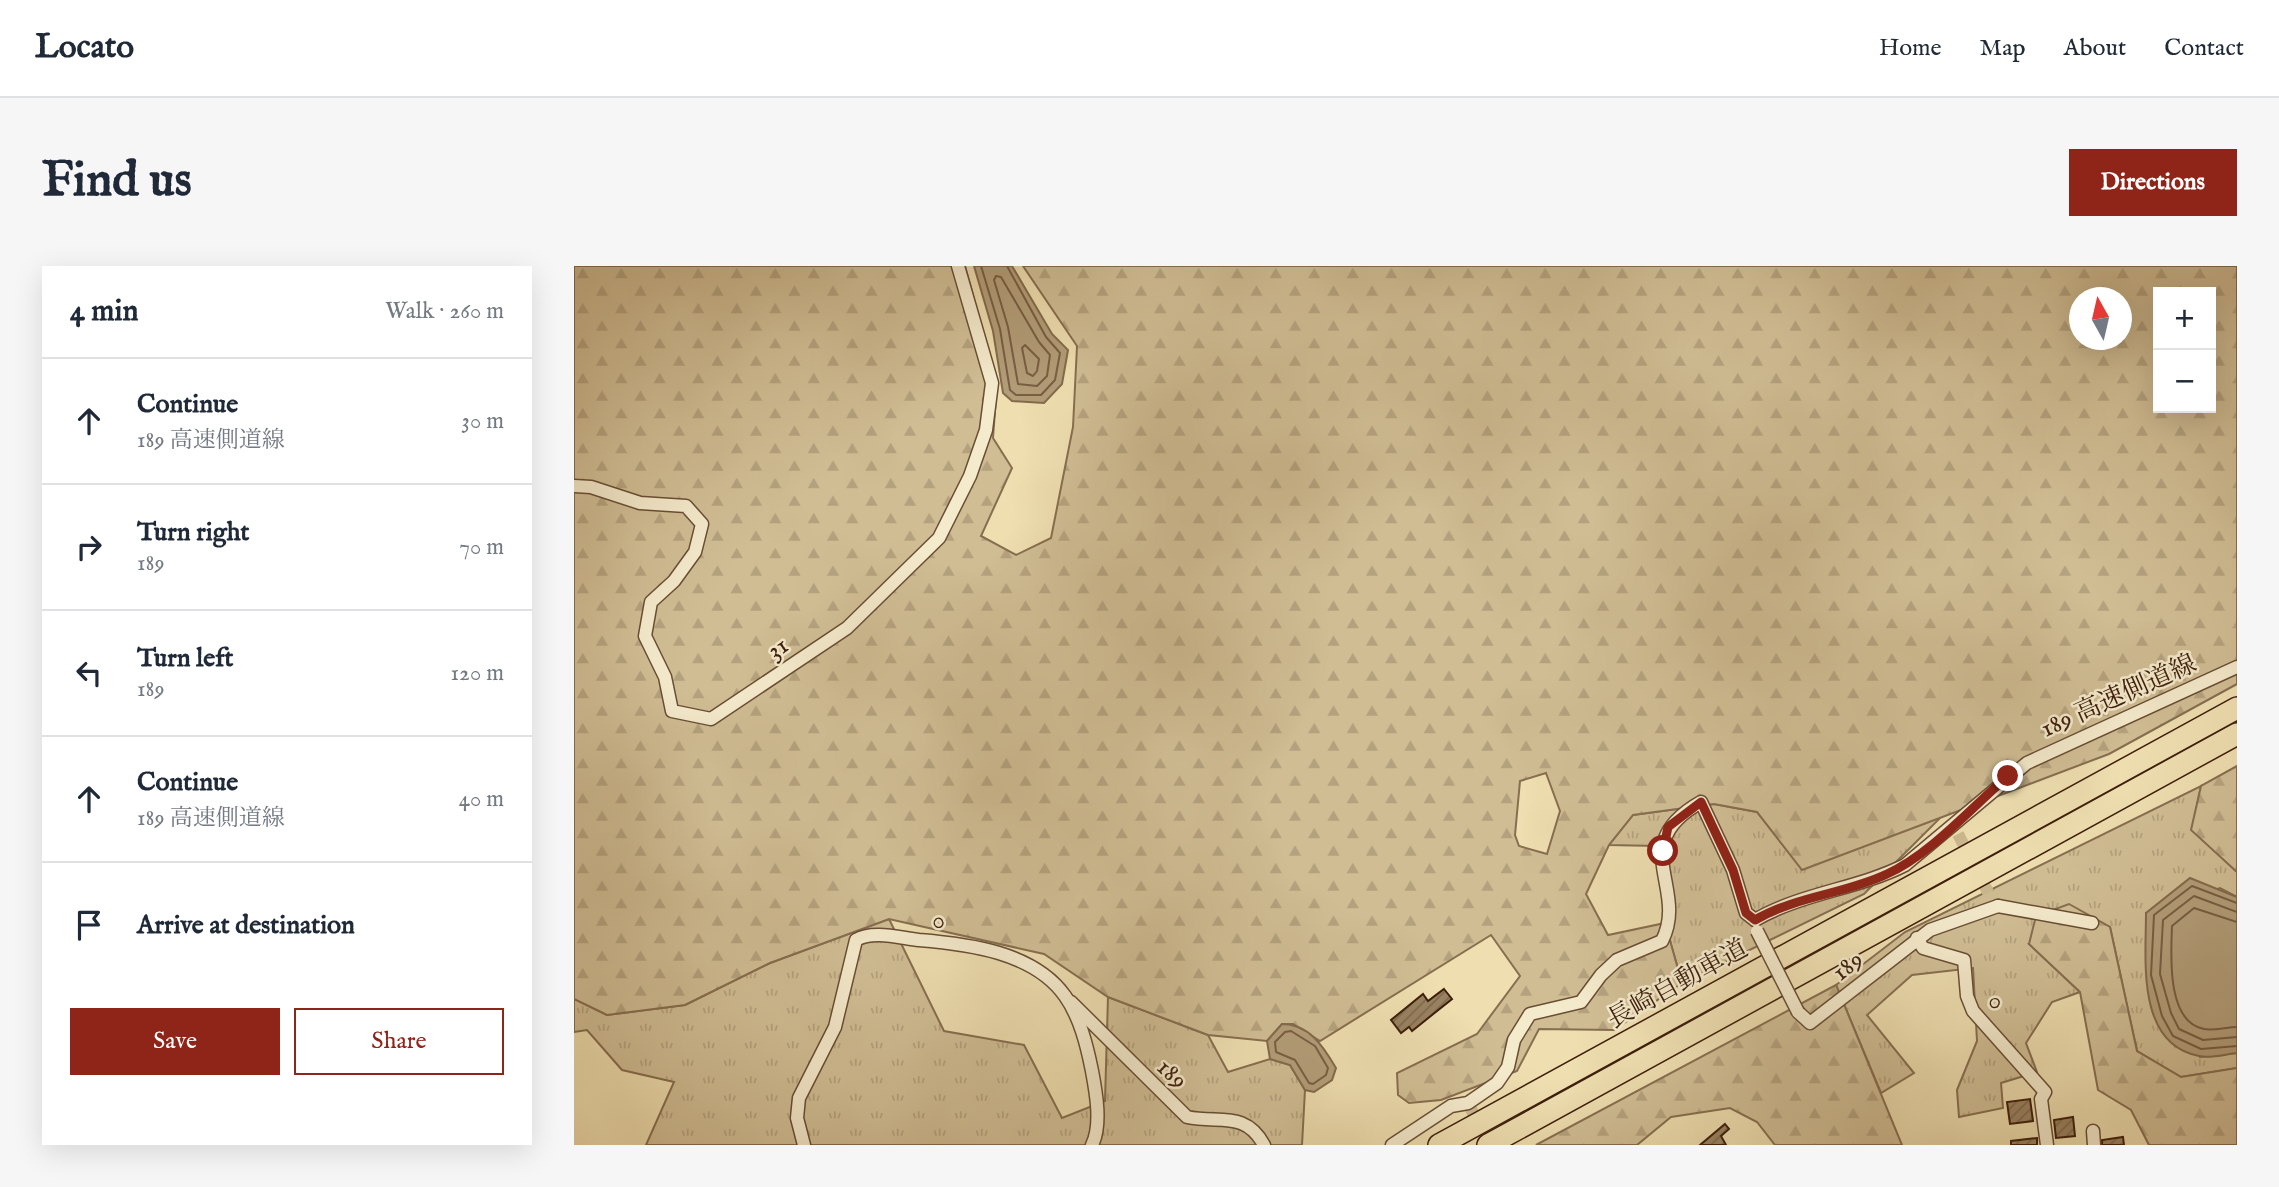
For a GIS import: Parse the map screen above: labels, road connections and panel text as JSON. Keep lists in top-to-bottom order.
{
  "streets": {
    "highway": ["長崎自動車道"],
    "street": [
      "31",
      "189 高速側道線",
      "0",
      "189"
    ]
  },
  "crossings": [
    ["189 高速側道線", "189"],
    ["0", "189"]
  ],
  "north": "top",
  "page": {
    "header": "Locato",
    "nav": [
      "Home",
      "Map",
      "About",
      "Contact"
    ],
    "buttons": [
      "Directions",
      ["Save", "Share"]
    ],
    "title": "Find us",
    "heading": ["4 min", "Walk · 260 m"],
    "map_buttons": ["+", "−"],
    "list": [
      ["Continue", "189 高速側道線", "30 m"],
      ["Turn right", "189", "70 m"],
      ["Turn left", "189", "120 m"],
      ["Continue", "189 高速側道線", "40 m"],
      "Arrive at destination"
    ]
  }
}
